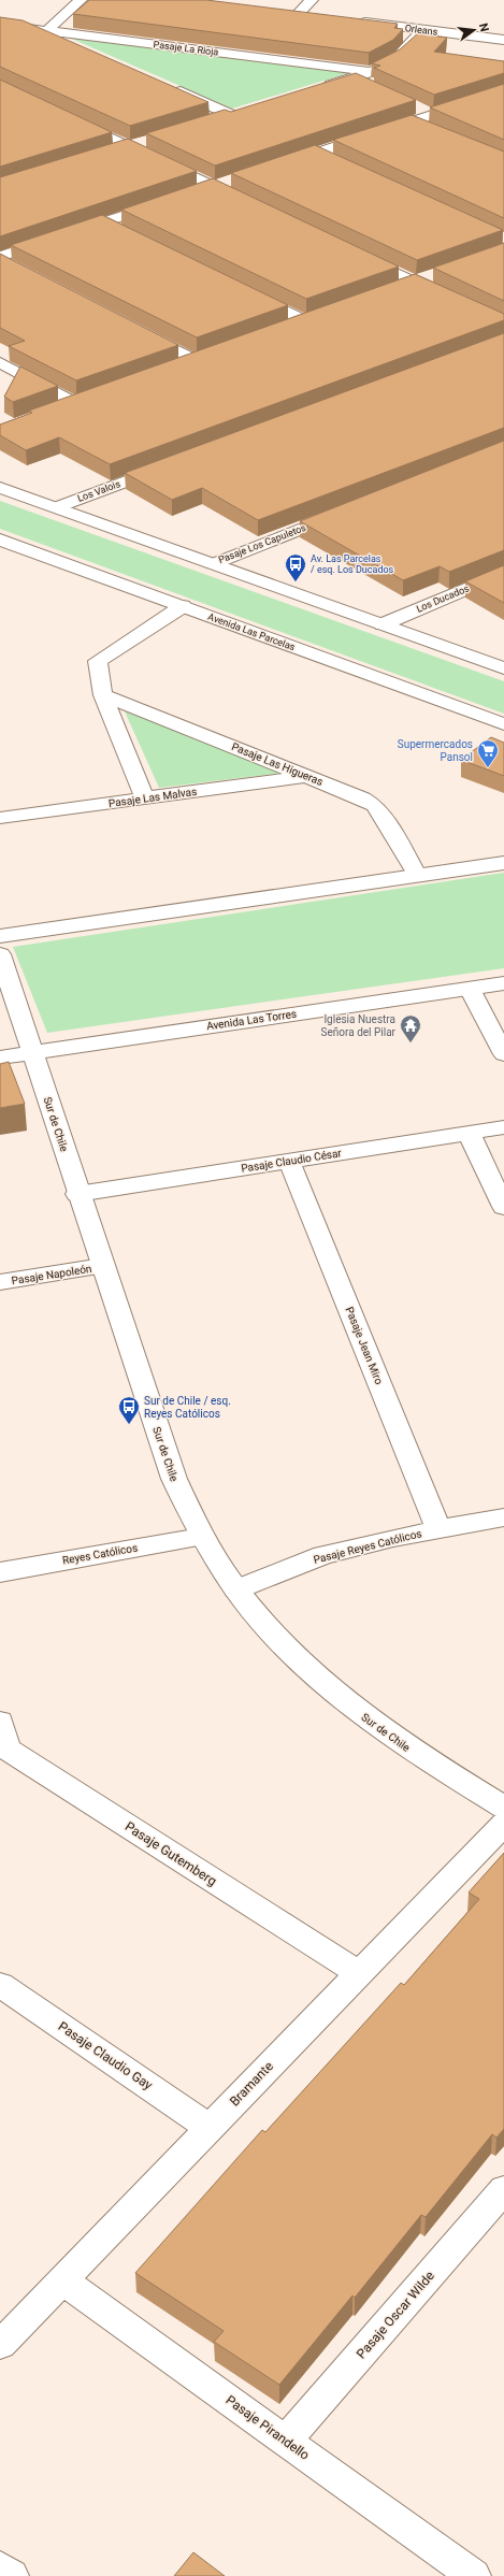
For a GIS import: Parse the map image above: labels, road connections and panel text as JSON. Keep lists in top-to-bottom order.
{
  "streets": {
    "street": [
      "Orleans",
      "Pasaje La Rioja",
      "Los Valois",
      "Pasaje Los Capuletos",
      "Los Ducados",
      "Avenida Las Parcelas",
      "Pasaje Las Higueras",
      "Pasaje Las Malvas",
      "Avenida Las Torres",
      "Sur de Chile",
      "Pasaje Claudio César",
      "Pasaje Napoleón",
      "Pasaje Jean Miro",
      "Pasaje Reyes Católicos",
      "Reyes Católicos",
      "Pasaje Gutemberg",
      "Pasaje Claudio Gay",
      "Bramante",
      "Pasaje Oscar Wilde",
      "Pasaje Pirandello"
    ]
  },
  "crossings": [
    ["Pasaje Las Higueras", "Pasaje Las Malvas"],
    ["Avenida Las Torres", "Sur de Chile"],
    ["Sur de Chile", "Pasaje Claudio César"],
    ["Sur de Chile", "Pasaje Napoleón"],
    ["Sur de Chile", "Pasaje Reyes Católicos"],
    ["Sur de Chile", "Reyes Católicos"],
    ["Pasaje Claudio César", "Pasaje Jean Miro"],
    ["Pasaje Jean Miro", "Pasaje Reyes Católicos"],
    ["Pasaje Gutemberg", "Bramante"],
    ["Pasaje Claudio Gay", "Bramante"],
    ["Bramante", "Pasaje Pirandello"],
    ["Pasaje Oscar Wilde", "Pasaje Pirandello"]
  ],
  "places": {
    "bus stop": ["Av. Las Parcelas / esq. Los Ducados", "Sur de Chile / esq. Reyes Católicos"],
    "supermarket": ["Supermercados Pansol"],
    "temple": ["Iglesia Nuestra Señora del Pilar"]
  },
  "north": "right"
}
